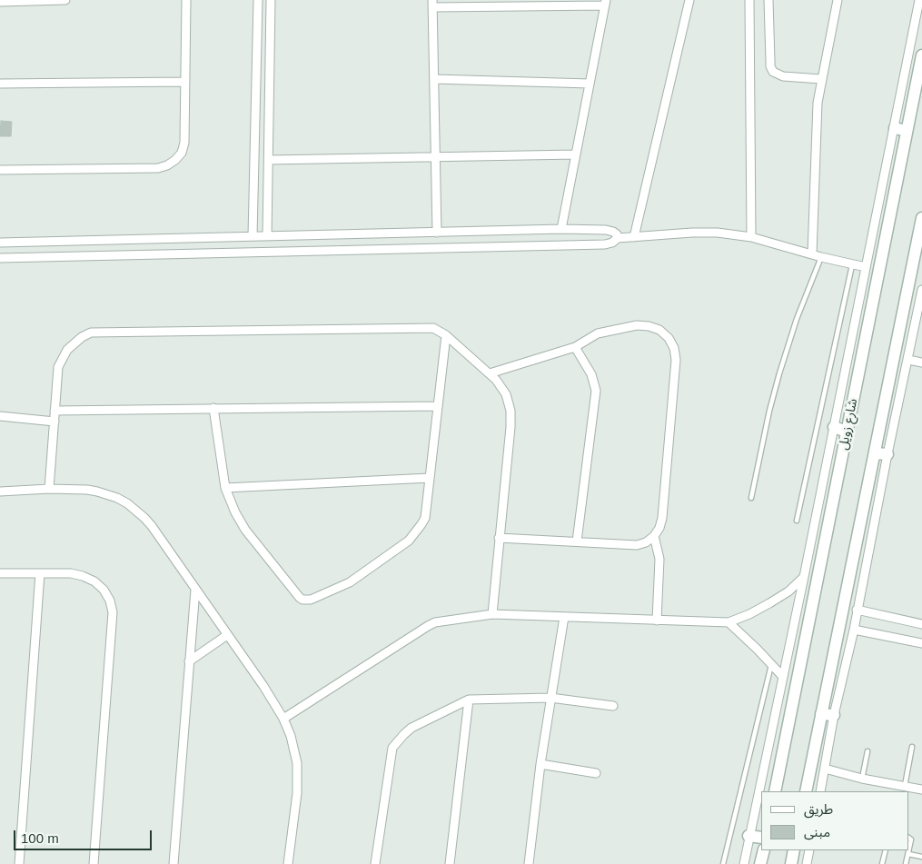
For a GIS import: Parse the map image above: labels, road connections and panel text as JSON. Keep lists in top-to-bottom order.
{
  "streets": {
    "main road": ["شارع زويل"]
  },
  "legend": ["طريق", "مبنى"],
  "scale_bar": "100 m"
}
